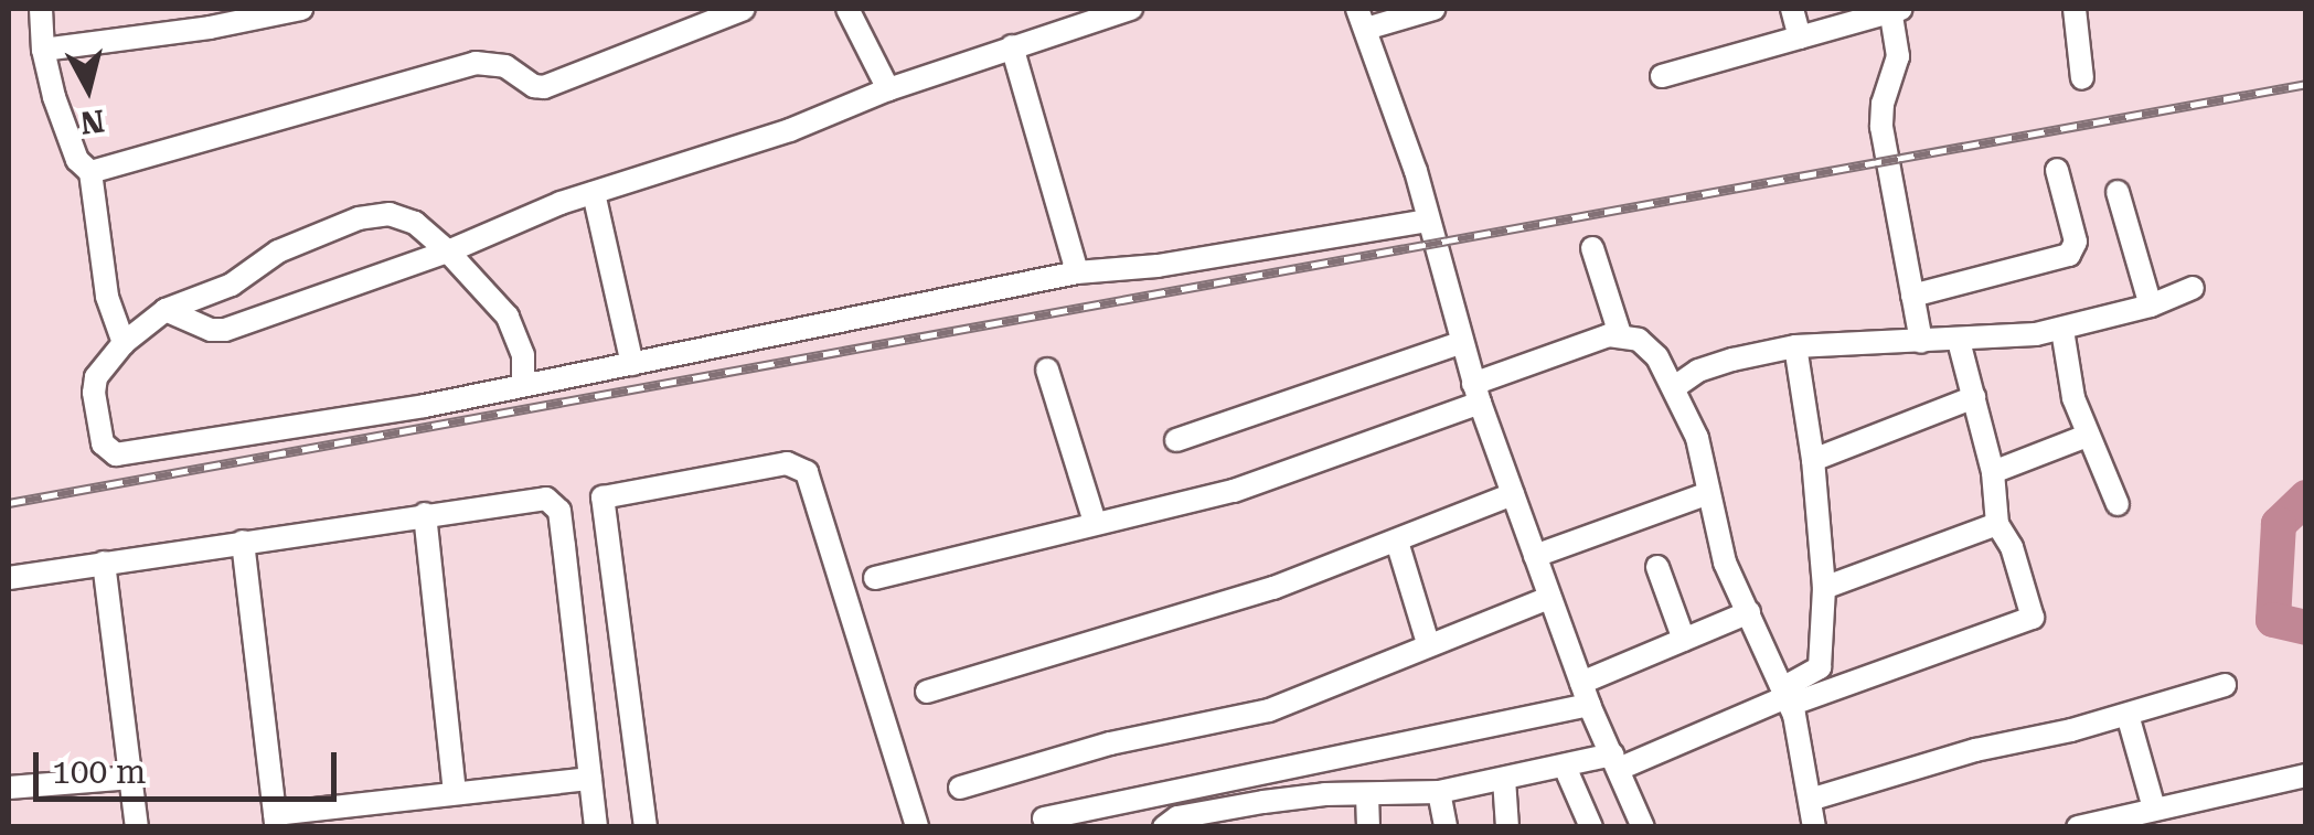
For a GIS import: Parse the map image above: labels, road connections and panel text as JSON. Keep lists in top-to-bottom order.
{
  "scale_bar": "100 m",
  "north": "bottom"
}
